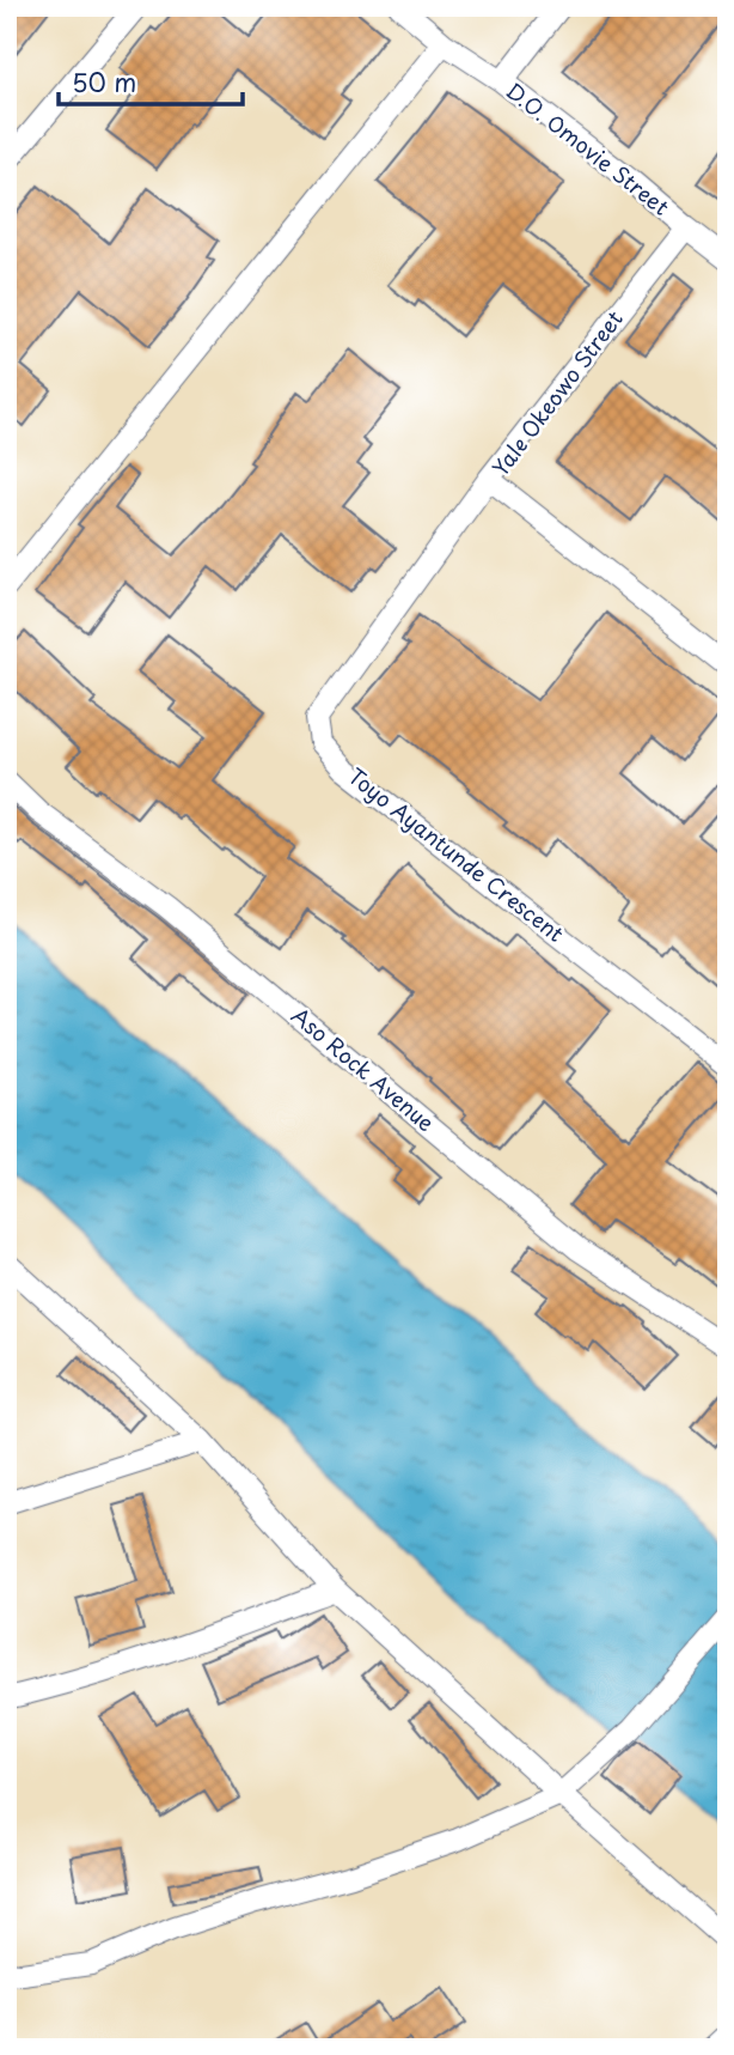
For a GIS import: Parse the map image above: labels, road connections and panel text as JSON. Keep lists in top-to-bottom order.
{
  "streets": {
    "street": [
      "D.O. Omovie Street",
      "Yale Okeowo Street",
      "Toyo Ayantunde Crescent",
      "Aso Rock Avenue"
    ]
  },
  "crossings": [
    ["D.O. Omovie Street", "Yale Okeowo Street"],
    ["Yale Okeowo Street", "Toyo Ayantunde Crescent"]
  ],
  "scale_bar": "50 m"
}
